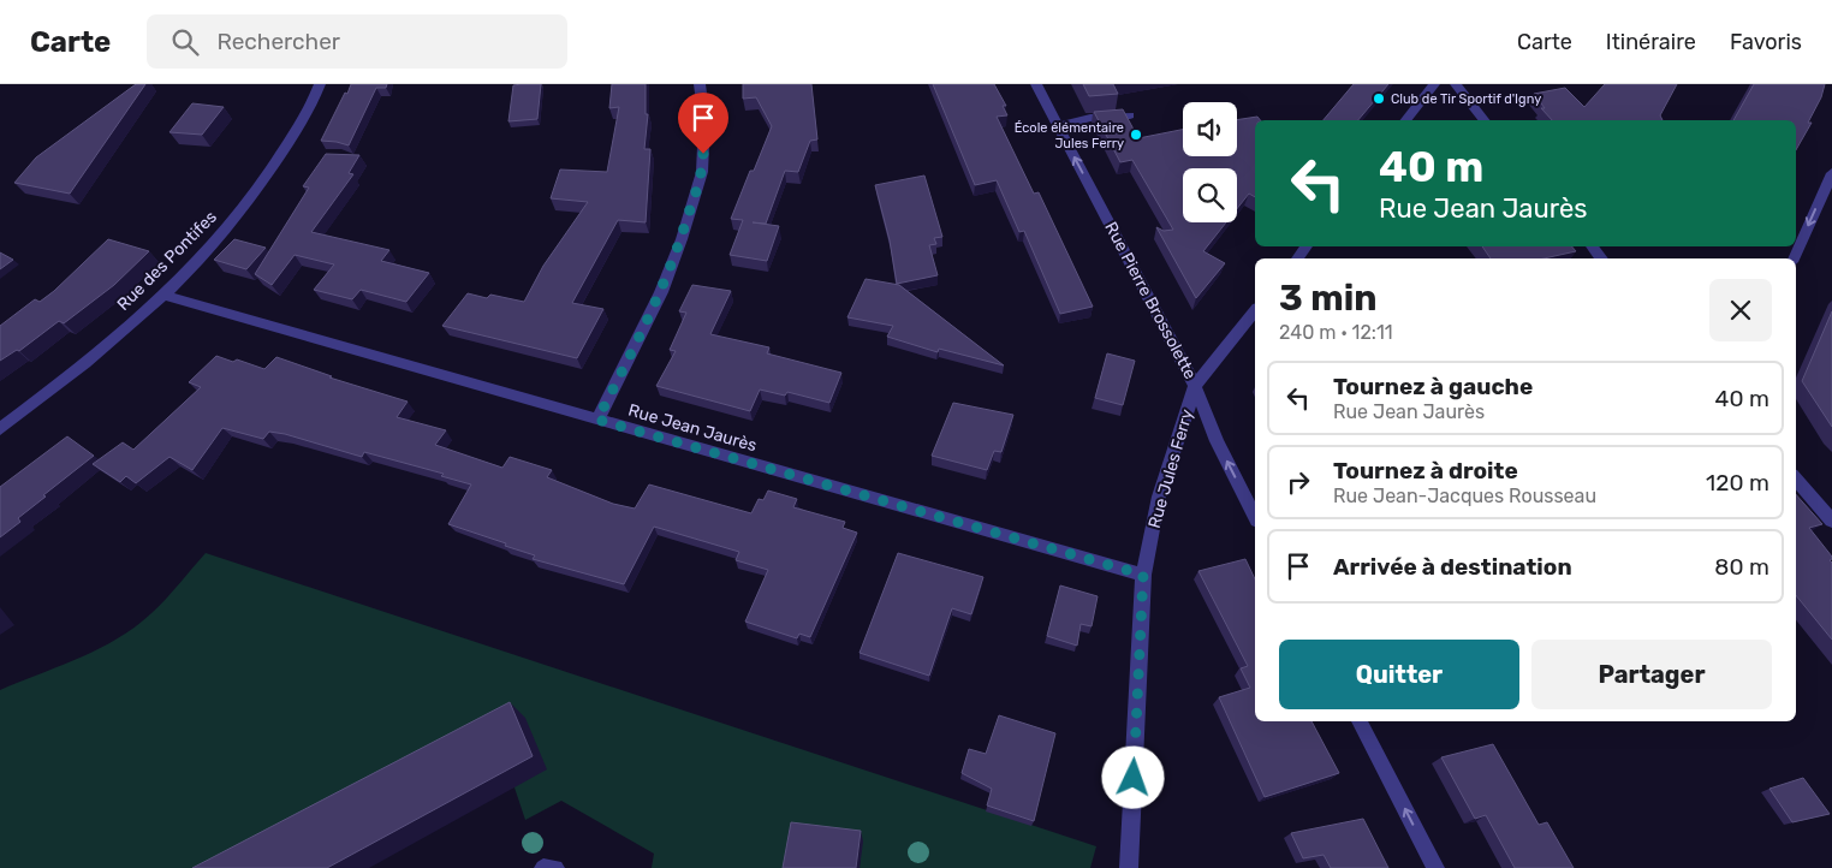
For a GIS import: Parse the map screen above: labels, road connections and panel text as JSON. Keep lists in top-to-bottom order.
{
  "streets": {
    "street": [
      "Rue des Pontifes",
      "Rue Pierre Brossolette",
      "Rue Jean Jaurès",
      "Rue Jules Ferry"
    ]
  },
  "crossings": [
    ["Rue des Pontifes", "Rue Jean Jaurès"],
    ["Rue Pierre Brossolette", "Rue Jules Ferry"],
    ["Rue Jean Jaurès", "Rue Jules Ferry"]
  ],
  "one_way": ["Rue Pierre Brossolette"],
  "places": ["Club de Tir Sportif d'Igny", "École élémentaire Jules Ferry"],
  "page": {
    "header": "Carte",
    "search": "Rechercher",
    "nav": ["Carte", "Itinéraire", "Favoris"],
    "turn": ["40 m", "Rue Jean Jaurès"],
    "heading": ["3 min", "240 m · 12:11"],
    "list": [
      {
        "name": "Tournez à gauche",
        "note": "Rue Jean Jaurès",
        "value": "40 m"
      },
      {
        "name": "Tournez à droite",
        "note": "Rue Jean-Jacques Rousseau",
        "value": "120 m"
      },
      {
        "name": "Arrivée à destination",
        "value": "80 m"
      }
    ],
    "buttons": ["Quitter", "Partager"]
  }
}
